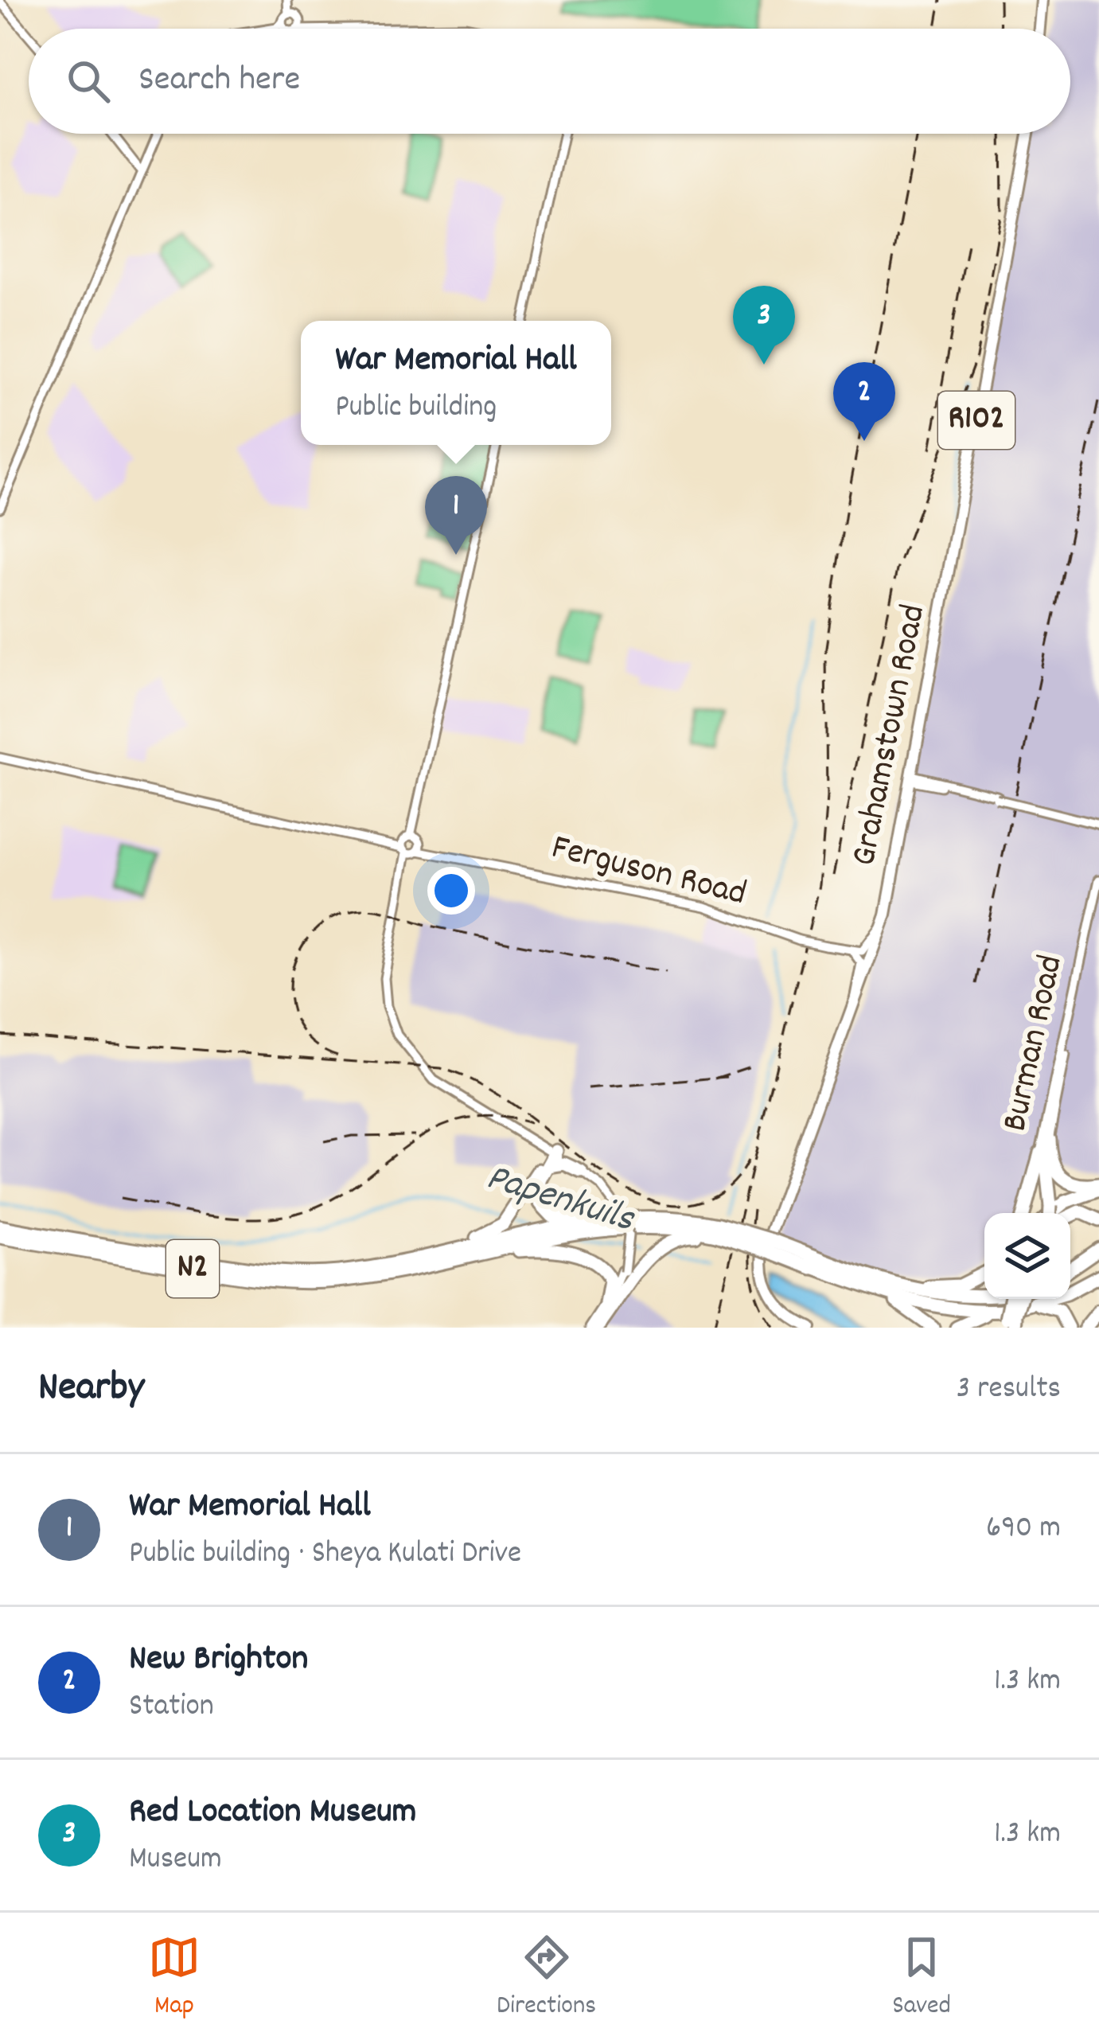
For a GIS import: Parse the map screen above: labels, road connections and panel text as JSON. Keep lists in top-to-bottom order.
{
  "streets": {
    "highway": ["Burman Road", "N2"],
    "main road": ["R102", "Grahamstown Road"],
    "street": ["Ferguson Road"]
  },
  "crossings": [
    ["Grahamstown Road", "N2"]
  ],
  "water": ["Papenkuils"],
  "page": {
    "search": "Search here",
    "pins": ["3", "2", "1"],
    "popup": ["War Memorial Hall", "Public building"],
    "heading": ["Nearby", "3 results"],
    "list": [
      {
        "mark": "1",
        "name": "War Memorial Hall",
        "note": "Public building · Sheya Kulati Drive",
        "value": "690 m"
      },
      {
        "mark": "2",
        "name": "New Brighton",
        "note": "Station",
        "value": "1.3 km"
      },
      {
        "mark": "3",
        "name": "Red Location Museum",
        "note": "Museum",
        "value": "1.3 km"
      }
    ],
    "nav": ["Map", "Directions", "Saved"]
  }
}
